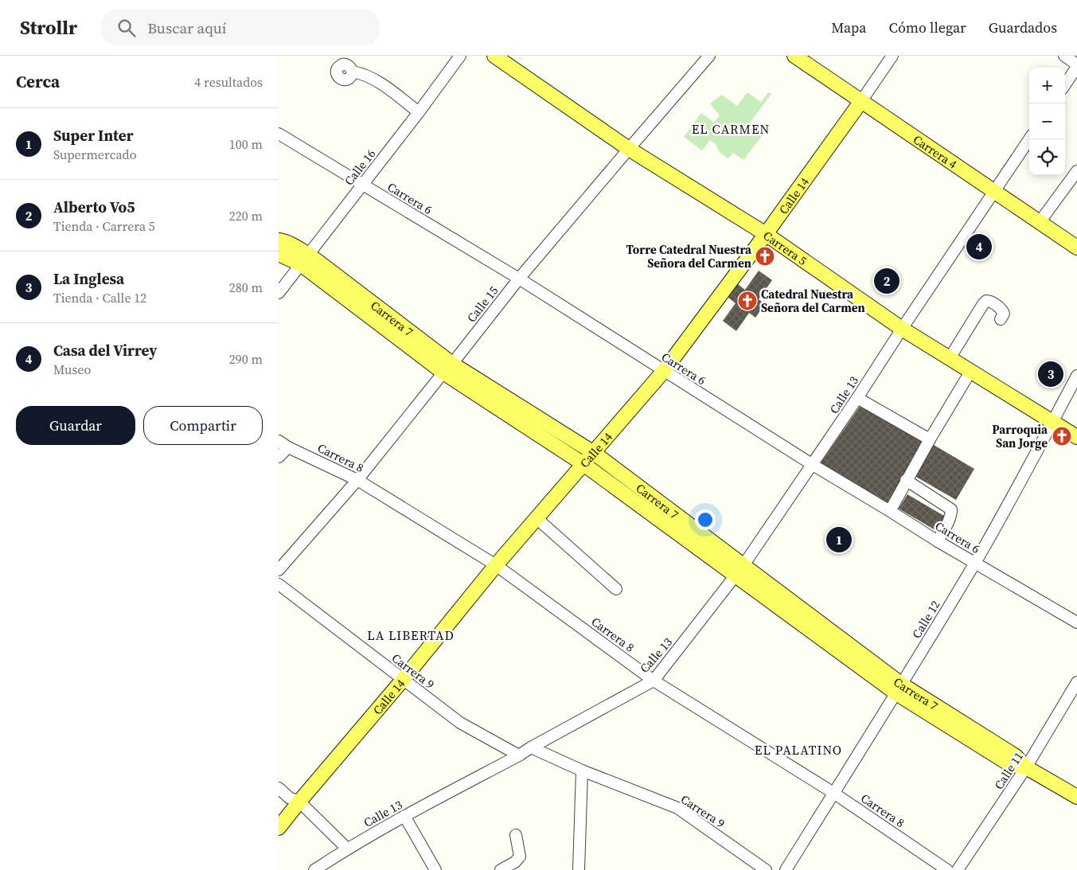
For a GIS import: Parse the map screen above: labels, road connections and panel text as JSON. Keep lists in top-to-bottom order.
{
  "streets": {
    "main road": [
      "Carrera 4",
      "Calle 14",
      "Carrera 5",
      "Carrera 7"
    ],
    "street": [
      "Calle 16",
      "Carrera 6",
      "Calle 15",
      "Calle 13",
      "Carrera 8",
      "Calle 12",
      "Carrera 9",
      "Calle 11"
    ]
  },
  "crossings": [
    ["Carrera 4", "Calle 14"],
    ["Carrera 4", "Calle 13"],
    ["Calle 16", "Carrera 6"],
    ["Calle 16", "Carrera 7"],
    ["Calle 14", "Carrera 6"],
    ["Calle 14", "Carrera 5"],
    ["Calle 14", "Carrera 7"],
    ["Calle 14", "Carrera 8"],
    ["Calle 14", "Carrera 9"],
    ["Carrera 6", "Calle 15"],
    ["Carrera 6", "Calle 13"],
    ["Carrera 6", "Calle 12"],
    ["Carrera 5", "Calle 15"],
    ["Carrera 5", "Calle 13"],
    ["Carrera 5", "Calle 12"],
    ["Calle 15", "Carrera 7"],
    ["Calle 15", "Carrera 8"],
    ["Carrera 7", "Calle 13"],
    ["Carrera 7", "Calle 12"],
    ["Carrera 7", "Calle 11"],
    ["Calle 13", "Carrera 8"],
    ["Calle 13", "Carrera 9"],
    ["Carrera 8", "Calle 12"]
  ],
  "districts": ["EL CARMEN", "LA LIBERTAD", "EL PALATINO"],
  "places": {
    "church": ["Torre Catedral Nuestra Señora del Carmen", "Catedral Nuestra Señora del Carmen", "Parroquia San Jorge"]
  },
  "page": {
    "header": "Strollr",
    "search": "Buscar aquí",
    "nav": ["Mapa", "Cómo llegar", "Guardados"],
    "heading": ["Cerca", "4 resultados"],
    "map_buttons": ["+", "−"],
    "list": [
      {
        "mark": "1",
        "name": "Super Inter",
        "note": "Supermercado",
        "value": "100 m"
      },
      {
        "mark": "2",
        "name": "Alberto Vo5",
        "note": "Tienda · Carrera 5",
        "value": "220 m"
      },
      {
        "mark": "3",
        "name": "La Inglesa",
        "note": "Tienda · Calle 12",
        "value": "280 m"
      },
      {
        "mark": "4",
        "name": "Casa del Virrey",
        "note": "Museo",
        "value": "290 m"
      }
    ],
    "pins": [
      "4",
      "2",
      "3",
      "1"
    ],
    "buttons": ["Guardar", "Compartir"]
  }
}
